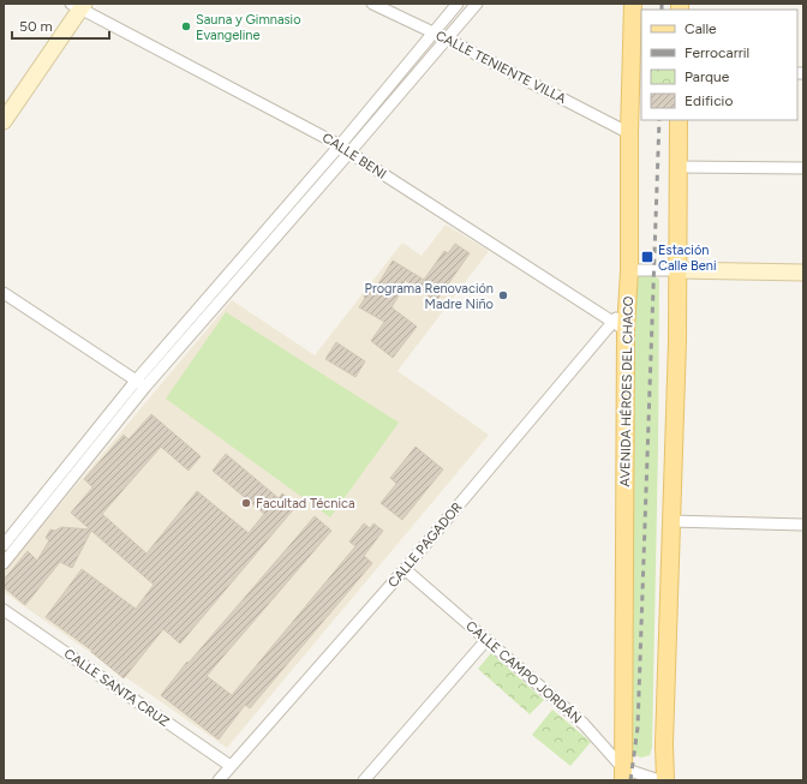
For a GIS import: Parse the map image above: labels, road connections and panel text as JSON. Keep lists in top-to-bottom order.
{
  "streets": {
    "main road": ["AVENIDA HÉROES DEL CHACO", "CALLE CAMPO JORDÁN"],
    "street": [
      "CALLE TENIENTE VILLA",
      "CALLE BENI",
      "CALLE PAGADOR",
      "CALLE SANTA CRUZ"
    ]
  },
  "crossings": [
    ["CALLE TENIENTE VILLA", "AVENIDA HÉROES DEL CHACO"],
    ["CALLE BENI", "AVENIDA HÉROES DEL CHACO"],
    ["CALLE BENI", "CALLE PAGADOR"],
    ["AVENIDA HÉROES DEL CHACO", "CALLE PAGADOR"],
    ["AVENIDA HÉROES DEL CHACO", "CALLE CAMPO JORDÁN"],
    ["CALLE PAGADOR", "CALLE CAMPO JORDÁN"],
    ["CALLE PAGADOR", "CALLE SANTA CRUZ"]
  ],
  "places": {
    "other": ["Sauna y Gimnasio Evangeline", "Programa Renovación Madre Niño", "Facultad Técnica"],
    "transit": ["Estación Calle Beni"]
  },
  "legend": [
    "Calle",
    "Ferrocarril",
    "Parque",
    "Edificio"
  ],
  "scale_bar": "50 m"
}
